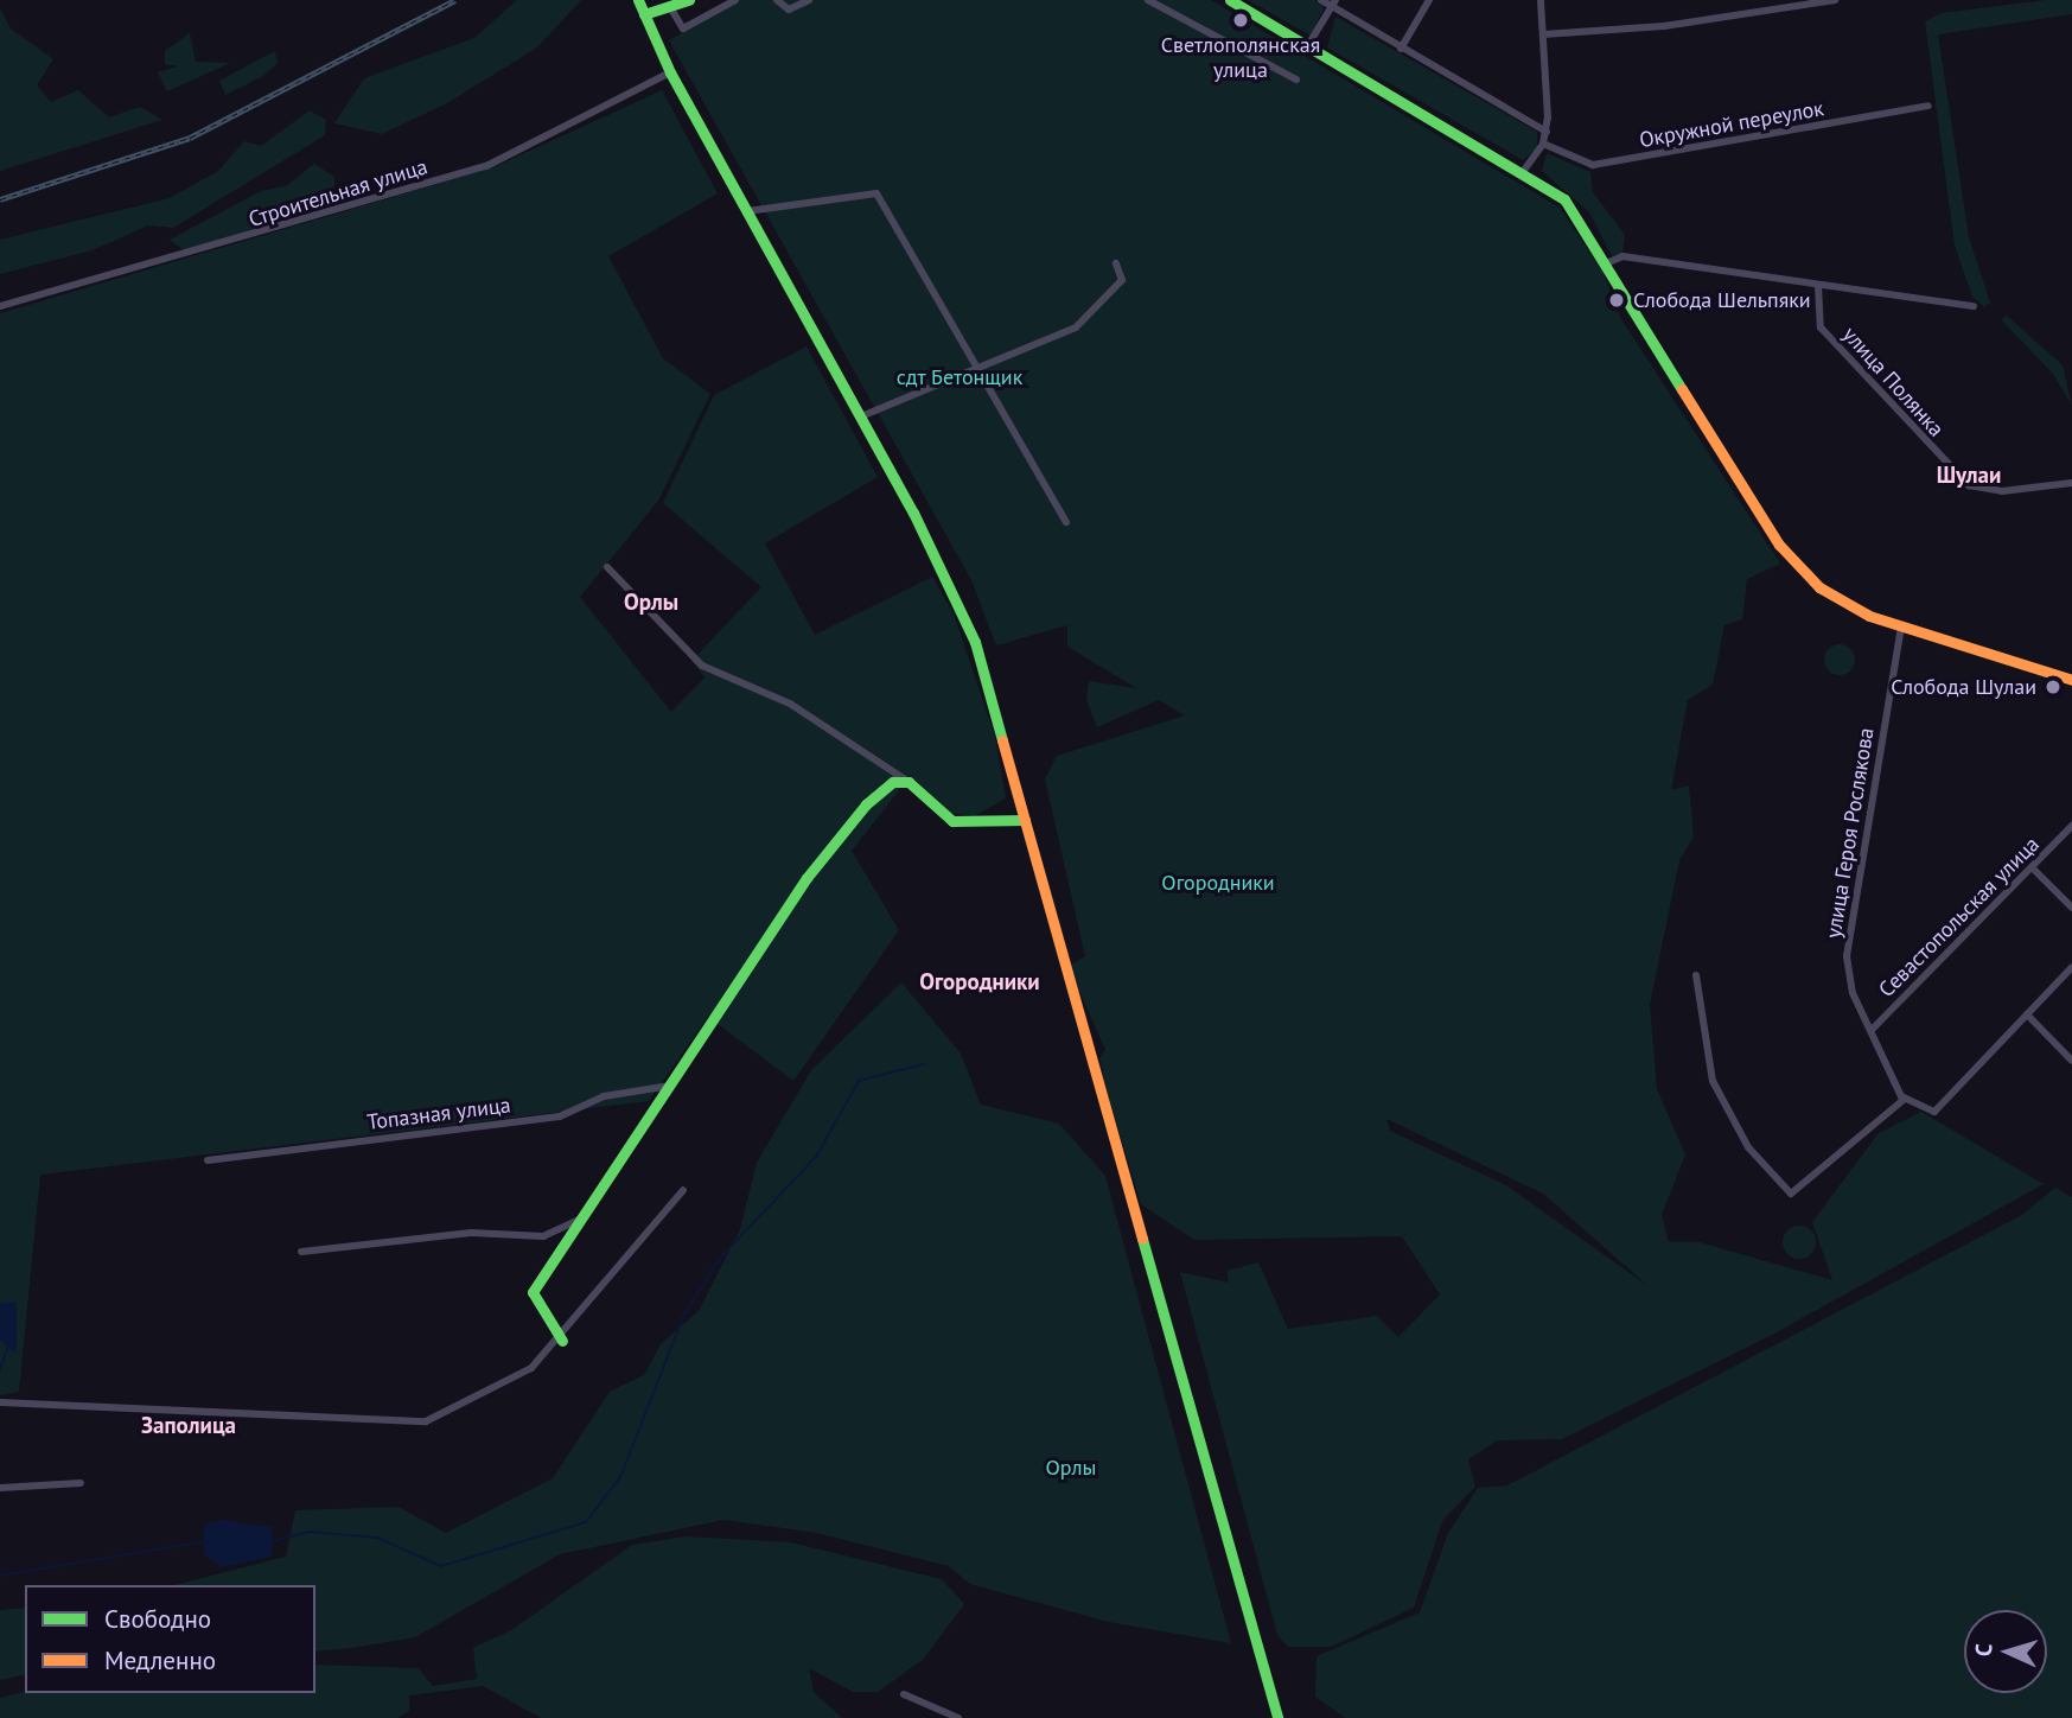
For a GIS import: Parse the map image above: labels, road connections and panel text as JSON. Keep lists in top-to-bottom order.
{
  "streets": {
    "street": [
      "Окружной переулок",
      "Строительная улица",
      "улица Полянка",
      "улица Героя Рослякова",
      "Севастопольская улица",
      "Топазная улица"
    ]
  },
  "crossings": [
    ["улица Героя Рослякова", "Севастопольская улица"]
  ],
  "districts": [
    "Шулаи",
    "Орлы",
    "Огородники",
    "Заполица"
  ],
  "parks": ["сдт Бетонщик", "Огородники", "Орлы"],
  "places": ["Светлополянская улица", "Слобода Шельпяки", "Слобода Шулаи"],
  "legend": ["Свободно", "Медленно"],
  "north": "left"
}
